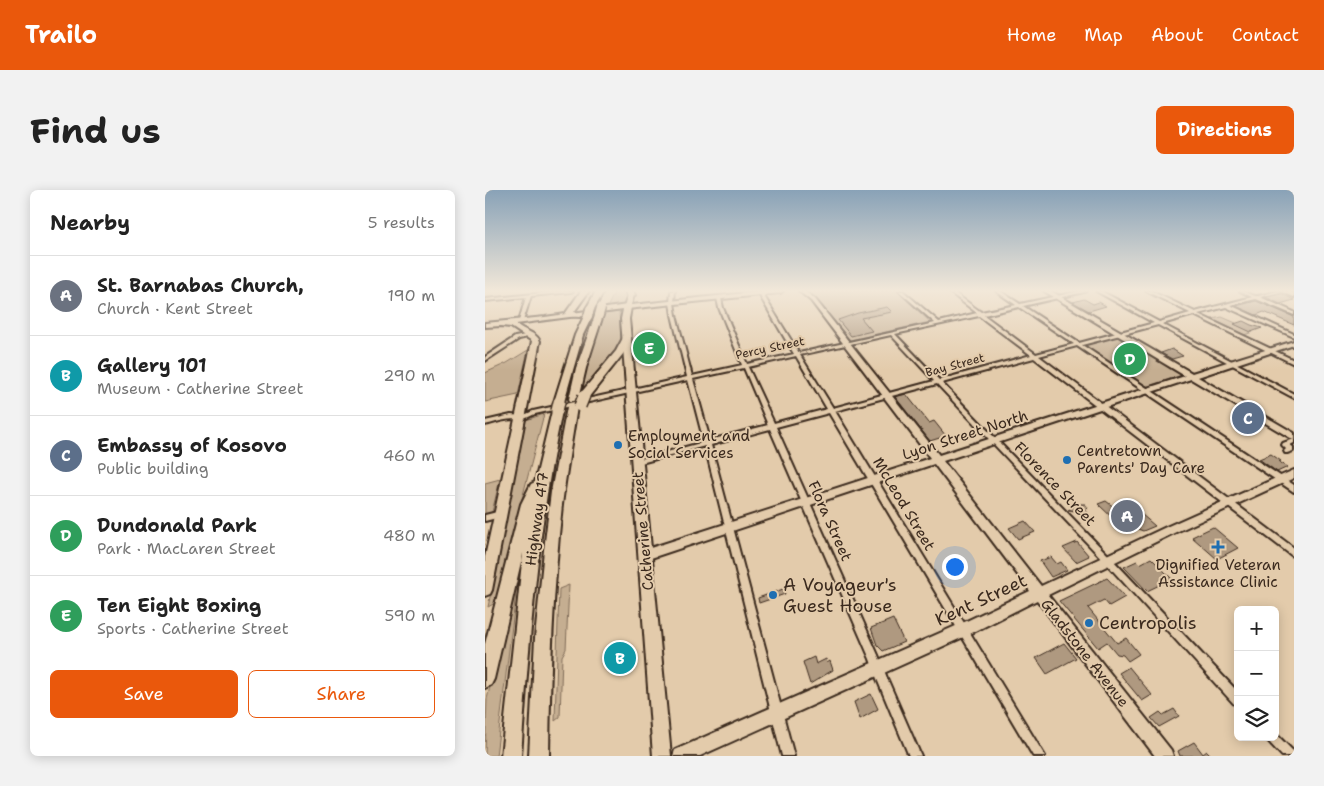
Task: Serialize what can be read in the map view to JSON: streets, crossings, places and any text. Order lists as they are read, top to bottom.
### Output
{
  "streets": {
    "highway": ["Highway 417"],
    "main road": [
      "Lyon Street North",
      "Catherine Street",
      "Kent Street",
      "Gladstone Avenue"
    ],
    "street": [
      "Percy Street",
      "Bay Street",
      "Florence Street",
      "McLeod Street",
      "Flora Street"
    ]
  },
  "crossings": [
    ["Percy Street", "Florence Street"],
    ["Percy Street", "McLeod Street"],
    ["Percy Street", "Flora Street"],
    ["Percy Street", "Catherine Street"],
    ["Percy Street", "Gladstone Avenue"],
    ["Bay Street", "Florence Street"],
    ["Bay Street", "McLeod Street"],
    ["Bay Street", "Flora Street"],
    ["Bay Street", "Catherine Street"],
    ["Bay Street", "Gladstone Avenue"],
    ["Lyon Street North", "Florence Street"],
    ["Lyon Street North", "McLeod Street"],
    ["Lyon Street North", "Flora Street"],
    ["Lyon Street North", "Catherine Street"],
    ["Lyon Street North", "Gladstone Avenue"],
    ["Florence Street", "Kent Street"],
    ["McLeod Street", "Kent Street"],
    ["Flora Street", "Kent Street"],
    ["Kent Street", "Gladstone Avenue"]
  ],
  "places": {
    "other": [
      "Employment and Social Services",
      "Centretown Parents' Day Care",
      "A Voyageur's Guest House",
      "Centropolis"
    ],
    "health": ["Dignified Veteran Assistance Clinic"]
  },
  "page": {
    "header": "Trailo",
    "nav": [
      "Home",
      "Map",
      "About",
      "Contact"
    ],
    "buttons": [
      "Directions",
      ["Save", "Share"]
    ],
    "title": "Find us",
    "heading": ["Nearby", "5 results"],
    "list": [
      {
        "mark": "A",
        "name": "St. Barnabas Church,",
        "note": "Church · Kent Street",
        "value": "190 m"
      },
      {
        "mark": "B",
        "name": "Gallery 101",
        "note": "Museum · Catherine Street",
        "value": "290 m"
      },
      {
        "mark": "C",
        "name": "Embassy of Kosovo",
        "note": "Public building",
        "value": "460 m"
      },
      {
        "mark": "D",
        "name": "Dundonald Park",
        "note": "Park · MacLaren Street",
        "value": "480 m"
      },
      {
        "mark": "E",
        "name": "Ten Eight Boxing",
        "note": "Sports · Catherine Street",
        "value": "590 m"
      }
    ],
    "pins": [
      "E",
      "D",
      "C",
      "A",
      "B"
    ],
    "map_buttons": ["+", "−"]
  }
}
